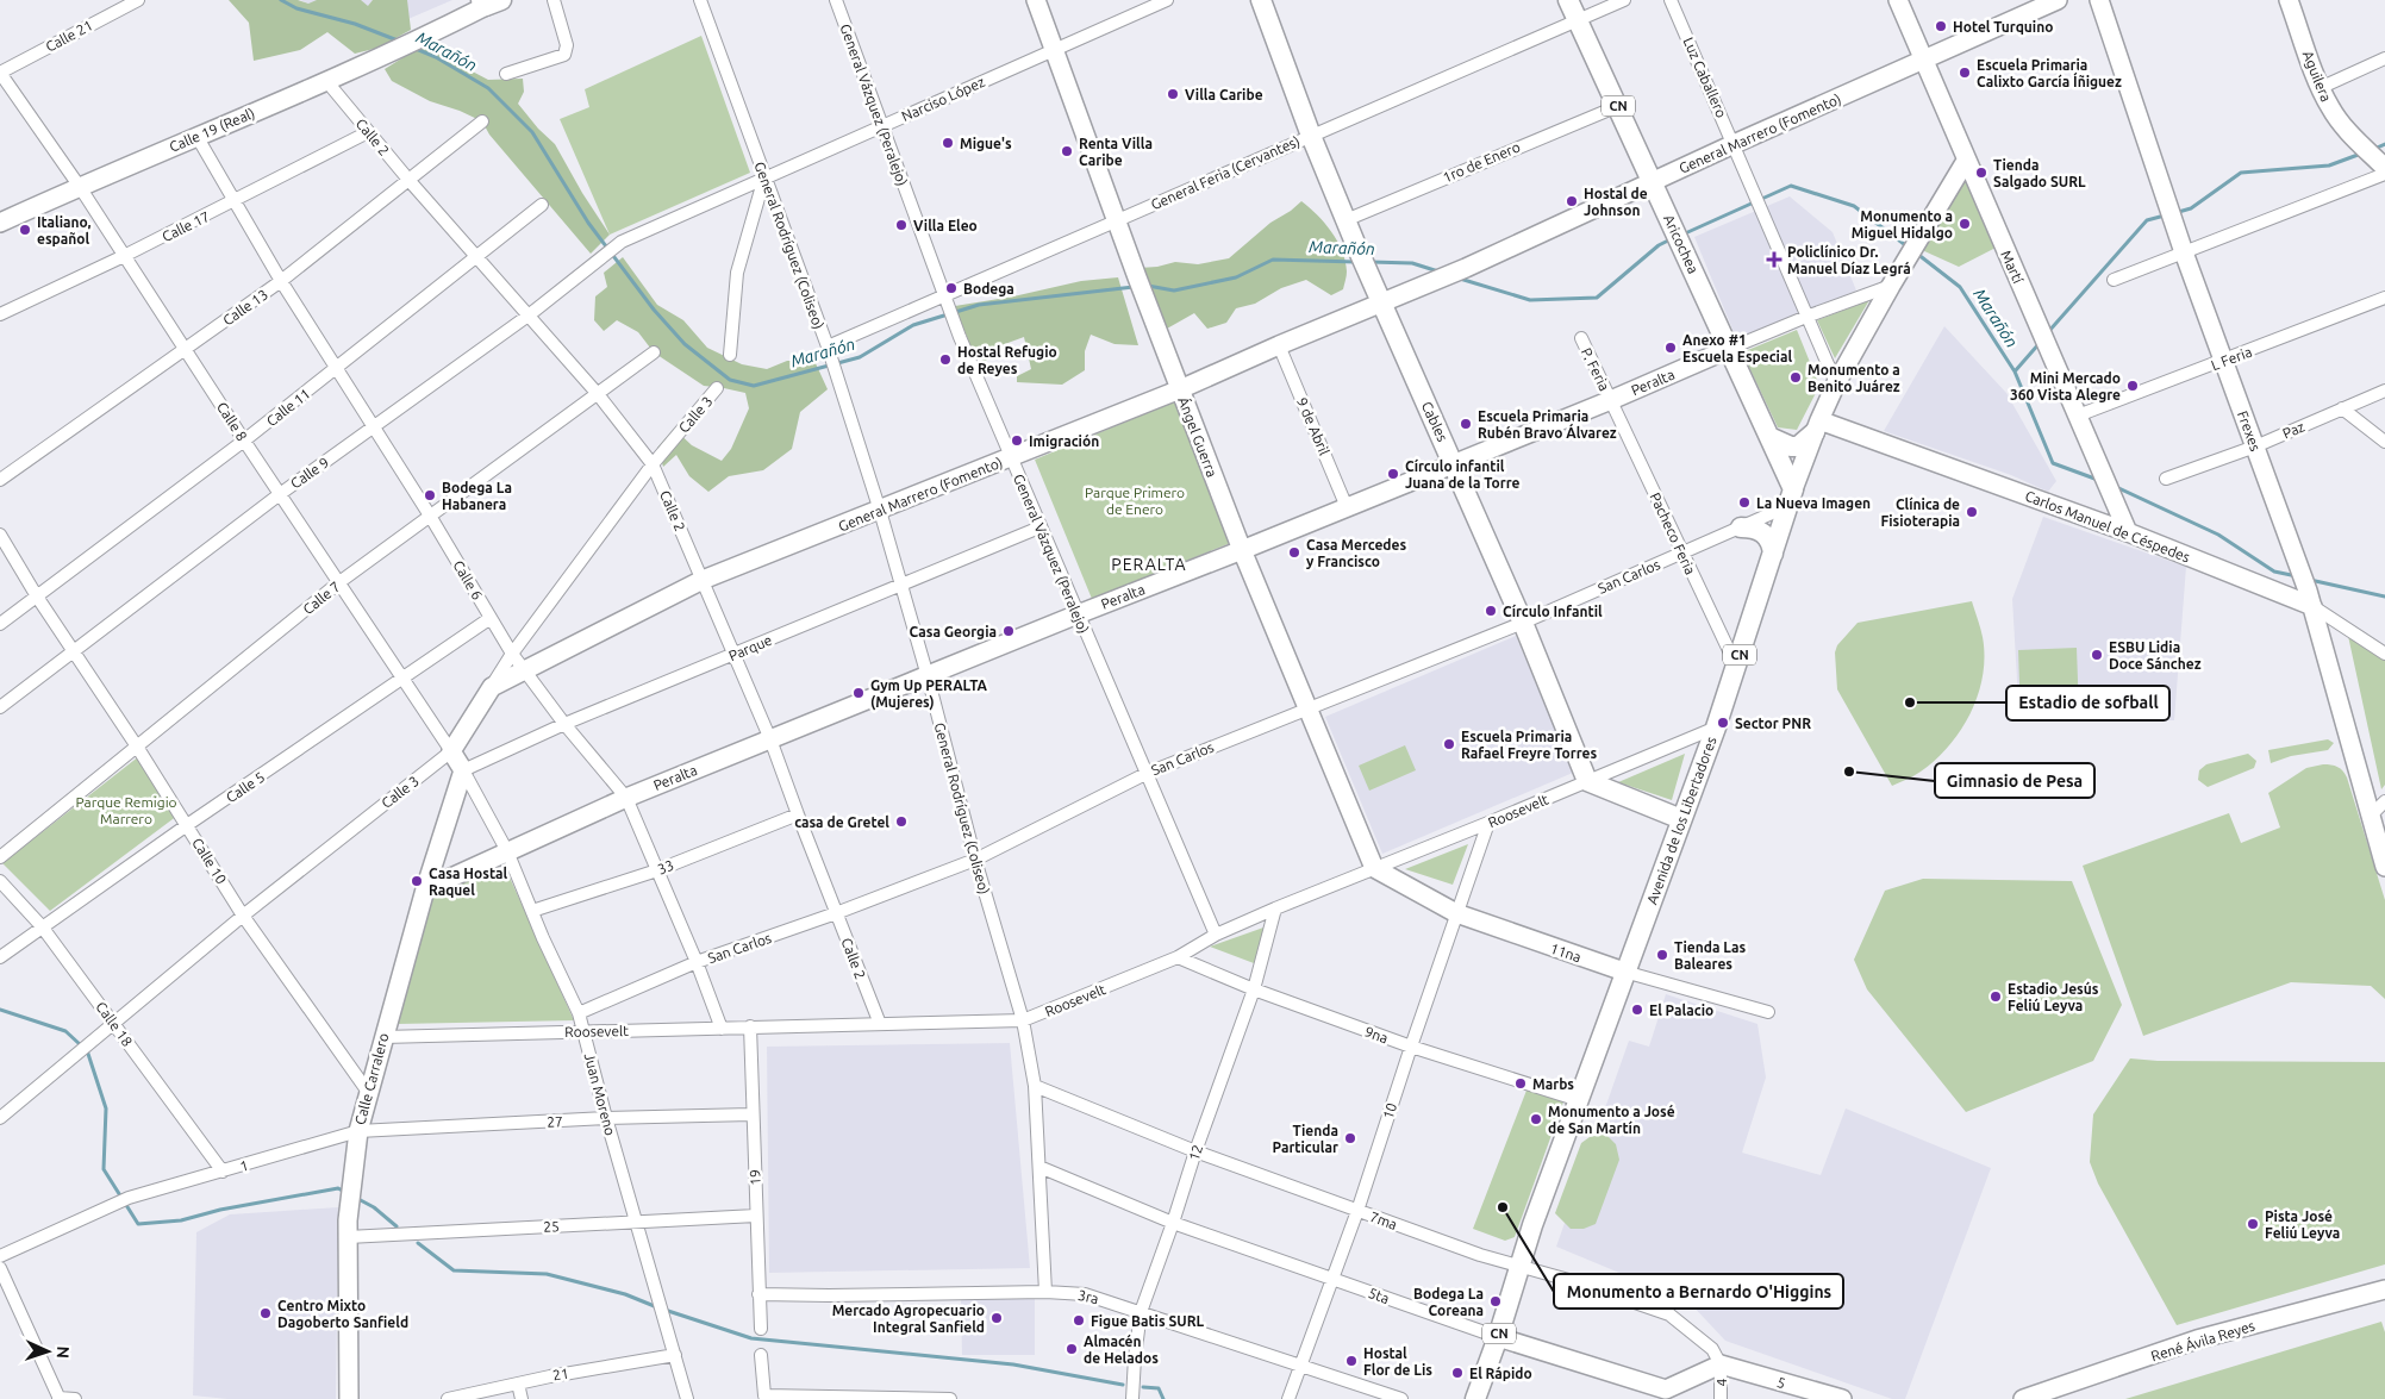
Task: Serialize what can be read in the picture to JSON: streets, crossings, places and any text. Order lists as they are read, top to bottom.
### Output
{
  "streets": {
    "main road": [
      "CN",
      "Aricochea",
      "Cables",
      "Avenida de los Libertadores"
    ],
    "street": [
      "Calle 21",
      "Aguilera",
      "Luz Caballero",
      "Narciso López",
      "General Vázquez (Peralejo)",
      "Calle 19 (Real)",
      "General Marrero (Fomento)",
      "Calle 2",
      "1ro de Enero",
      "General Feria (Cervantes)",
      "Calle 17",
      "General Rodríguez (Coliseo)",
      "Martí",
      "Calle 13",
      "L Feria",
      "P. Feria",
      "Peralta",
      "Calle 11",
      "Calle 3",
      "Calle 8",
      "9 de Abril",
      "Paz",
      "Frexes",
      "Ángel Guerra",
      "Calle 9",
      "Carlos Manuel de Céspedes",
      "Pacheco Feria",
      "San Carlos",
      "Calle 6",
      "Calle 7",
      "Parque",
      "Calle 5",
      "Roosevelt",
      "Calle 10",
      "33",
      "11na",
      "Calle 18",
      "9na",
      "Calle Carralero",
      "Juan Moreno",
      "10",
      "27",
      "12",
      "1",
      "19",
      "7ma",
      "25",
      "5ta",
      "3ra",
      "René Ávila Reyes",
      "21",
      "4",
      "5"
    ]
  },
  "crossings": [
    ["Calle 21", "Calle 8"],
    ["Luz Caballero", "General Marrero (Fomento)"],
    ["Luz Caballero", "Peralta"],
    ["Luz Caballero", "Avenida de los Libertadores"],
    ["Narciso López", "General Vázquez (Peralejo)"],
    ["Narciso López", "General Rodríguez (Coliseo)"],
    ["Narciso López", "Ángel Guerra"],
    ["Narciso López", "Calle 9"],
    ["General Vázquez (Peralejo)", "General Marrero (Fomento)"],
    ["General Vázquez (Peralejo)", "General Feria (Cervantes)"],
    ["General Vázquez (Peralejo)", "Peralta"],
    ["General Vázquez (Peralejo)", "San Carlos"],
    ["General Vázquez (Peralejo)", "Parque"],
    ["General Vázquez (Peralejo)", "Roosevelt"],
    ["Calle 19 (Real)", "Calle 2"],
    ["Calle 19 (Real)", "Calle 8"],
    ["Calle 19 (Real)", "Calle 6"],
    ["General Marrero (Fomento)", "Calle 2"],
    ["General Marrero (Fomento)", "Aricochea"],
    ["General Marrero (Fomento)", "General Rodríguez (Coliseo)"],
    ["General Marrero (Fomento)", "Martí"],
    ["General Marrero (Fomento)", "Calle 3"],
    ["General Marrero (Fomento)", "Cables"],
    ["General Marrero (Fomento)", "9 de Abril"],
    ["General Marrero (Fomento)", "Ángel Guerra"],
    ["General Marrero (Fomento)", "Calle 6"],
    ["Calle 2", "Calle 17"],
    ["Calle 2", "Calle 13"],
    ["Calle 2", "Peralta"],
    ["Calle 2", "Calle 11"],
    ["Calle 2", "Calle 3"],
    ["Calle 2", "Calle 9"],
    ["Calle 2", "San Carlos"],
    ["Calle 2", "Calle 7"],
    ["Calle 2", "Parque"],
    ["Calle 2", "Roosevelt"],
    ["Calle 2", "33"],
    ["1ro de Enero", "Aricochea"],
    ["1ro de Enero", "Cables"],
    ["General Feria (Cervantes)", "Aricochea"],
    ["General Feria (Cervantes)", "General Rodríguez (Coliseo)"],
    ["General Feria (Cervantes)", "Cables"],
    ["General Feria (Cervantes)", "Ángel Guerra"],
    ["Calle 17", "Calle 8"],
    ["Calle 17", "Calle 6"],
    ["Aricochea", "Peralta"],
    ["Aricochea", "San Carlos"],
    ["Aricochea", "Avenida de los Libertadores"],
    ["General Rodríguez (Coliseo)", "Peralta"],
    ["General Rodríguez (Coliseo)", "San Carlos"],
    ["General Rodríguez (Coliseo)", "Parque"],
    ["General Rodríguez (Coliseo)", "Roosevelt"],
    ["General Rodríguez (Coliseo)", "7ma"],
    ["General Rodríguez (Coliseo)", "5ta"],
    ["General Rodríguez (Coliseo)", "3ra"],
    ["Martí", "L Feria"],
    ["Martí", "Carlos Manuel de Céspedes"],
    ["Martí", "Avenida de los Libertadores"],
    ["Calle 13", "Calle 8"],
    ["Calle 13", "Calle 6"],
    ["L Feria", "Frexes"],
    ["P. Feria", "Peralta"],
    ["P. Feria", "Pacheco Feria"],
    ["Peralta", "Cables"],
    ["Peralta", "9 de Abril"],
    ["Peralta", "Ángel Guerra"],
    ["Peralta", "Pacheco Feria"],
    ["Peralta", "Calle 6"],
    ["Peralta", "Avenida de los Libertadores"],
    ["Peralta", "Calle Carralero"],
    ["Peralta", "Juan Moreno"],
    ["Calle 11", "Calle 8"],
    ["Calle 11", "Calle 6"],
    ["Calle 11", "Calle 10"],
    ["Calle 3", "Calle 8"],
    ["Calle 3", "Calle 6"],
    ["Calle 3", "Calle 10"],
    ["Calle 3", "Calle 18"],
    ["Calle 8", "Calle 9"],
    ["Calle 8", "Calle 7"],
    ["Calle 8", "Parque"],
    ["Calle 8", "Calle 5"],
    ["Calle 8", "Calle Carralero"],
    ["Calle 8", "Juan Moreno"],
    ["Cables", "San Carlos"],
    ["Cables", "Roosevelt"],
    ["Paz", "Frexes"],
    ["Frexes", "Carlos Manuel de Céspedes"],
    ["Ángel Guerra", "San Carlos"],
    ["Ángel Guerra", "Roosevelt"],
    ["Ángel Guerra", "11na"],
    ["Calle 9", "Calle 6"],
    ["Calle 9", "Calle 10"],
    ["Carlos Manuel de Céspedes", "Avenida de los Libertadores"],
    ["Pacheco Feria", "San Carlos"],
    ["Pacheco Feria", "Avenida de los Libertadores"],
    ["San Carlos", "Calle 6"],
    ["San Carlos", "Avenida de los Libertadores"],
    ["San Carlos", "Juan Moreno"],
    ["Calle 6", "Calle 7"],
    ["Calle 6", "Parque"],
    ["Calle 6", "Calle 5"],
    ["Calle 6", "Roosevelt"],
    ["Calle 6", "33"],
    ["Calle 7", "Calle 10"],
    ["Parque", "Calle Carralero"],
    ["Parque", "Juan Moreno"],
    ["Calle 5", "Calle 10"],
    ["Calle 5", "Calle 18"],
    ["Roosevelt", "Avenida de los Libertadores"],
    ["Roosevelt", "11na"],
    ["Roosevelt", "9na"],
    ["Roosevelt", "Calle Carralero"],
    ["Roosevelt", "Juan Moreno"],
    ["Roosevelt", "10"],
    ["Roosevelt", "12"],
    ["Roosevelt", "19"],
    ["Avenida de los Libertadores", "11na"],
    ["Avenida de los Libertadores", "9na"],
    ["Avenida de los Libertadores", "7ma"],
    ["Avenida de los Libertadores", "5ta"],
    ["Calle 10", "Calle Carralero"],
    ["33", "Juan Moreno"],
    ["11na", "10"],
    ["Calle 18", "1"],
    ["9na", "10"],
    ["9na", "12"],
    ["Calle Carralero", "Juan Moreno"],
    ["Calle Carralero", "27"],
    ["Calle Carralero", "1"],
    ["Calle Carralero", "25"],
    ["Juan Moreno", "27"],
    ["Juan Moreno", "25"],
    ["Juan Moreno", "21"],
    ["10", "7ma"],
    ["10", "5ta"],
    ["10", "3ra"],
    ["27", "1"],
    ["27", "19"],
    ["12", "7ma"],
    ["12", "5ta"],
    ["12", "3ra"],
    ["19", "25"],
    ["19", "3ra"],
    ["7ma", "5ta"],
    ["7ma", "4"],
    ["7ma", "5"],
    ["5ta", "4"],
    ["5ta", "5"],
    ["4", "5"]
  ],
  "districts": ["PERALTA"],
  "water": ["Marañón"],
  "parks": ["Parque Primero de Enero", "Parque Remigio Marrero"],
  "places": {
    "other": [
      "Hotel Turquino",
      "Escuela Primaria Calixto García Íñiguez",
      "Villa Caribe",
      "Migue's",
      "Renta Villa Caribe",
      "Tienda Salgado SURL",
      "Hostal de Johnson",
      "Monumento a Miguel Hidalgo",
      "Villa Eleo",
      "Italiano, español",
      "Bodega",
      "Anexo #1 Escuela Especial",
      "Hostal Refugio de Reyes",
      "Monumento a Benito Juárez",
      "Mini Mercado 360 Vista Alegre",
      "Escuela Primaria Rubén Bravo Álvarez",
      "Imigración",
      "Círculo infantil Juana de la Torre",
      "Bodega La Habanera",
      "La Nueva Imagen",
      "Clínica de Fisioterapia",
      "Casa Mercedes y Francisco",
      "Círculo Infantil",
      "Casa Georgia",
      "ESBU Lidia Doce Sánchez",
      "Gym Up PERALTA (Mujeres)",
      "Estadio de sofball",
      "Sector PNR",
      "Escuela Primaria Rafael Freyre Torres",
      "Gimnasio de Pesa",
      "casa de Gretel",
      "Casa Hostal Raquel",
      "Tienda Las Baleares",
      "Estadio Jesús Feliú Leyva",
      "El Palacio",
      "Marbs",
      "Monumento a José de San Martín",
      "Tienda Particular",
      "Monumento a Bernardo O'Higgins",
      "Pista José Feliú Leyva",
      "Bodega La Coreana",
      "Centro Mixto Dagoberto Sanfield",
      "Mercado Agropecuario Integral Sanfield",
      "Figue Batis SURL",
      "Almacén de Helados",
      "Hostal Flor de Lis",
      "El Rápido"
    ],
    "health": ["Policlínico Dr. Manuel Díaz Legrá"]
  },
  "north": "right"
}
